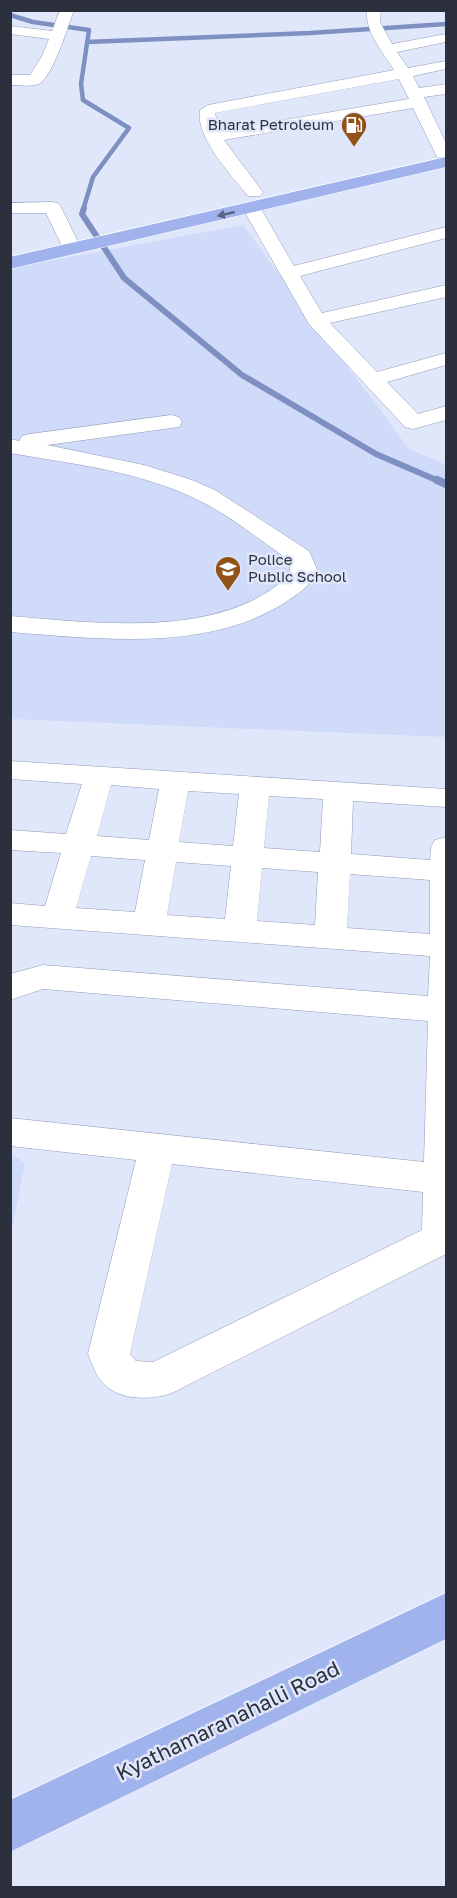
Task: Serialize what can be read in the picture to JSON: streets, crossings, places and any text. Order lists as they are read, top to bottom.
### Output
{
  "streets": {
    "main road": ["Kyathamaranahalli Road"]
  },
  "places": {
    "fuel station": ["Bharat Petroleum"],
    "school or university": ["Police Public School"]
  }
}
